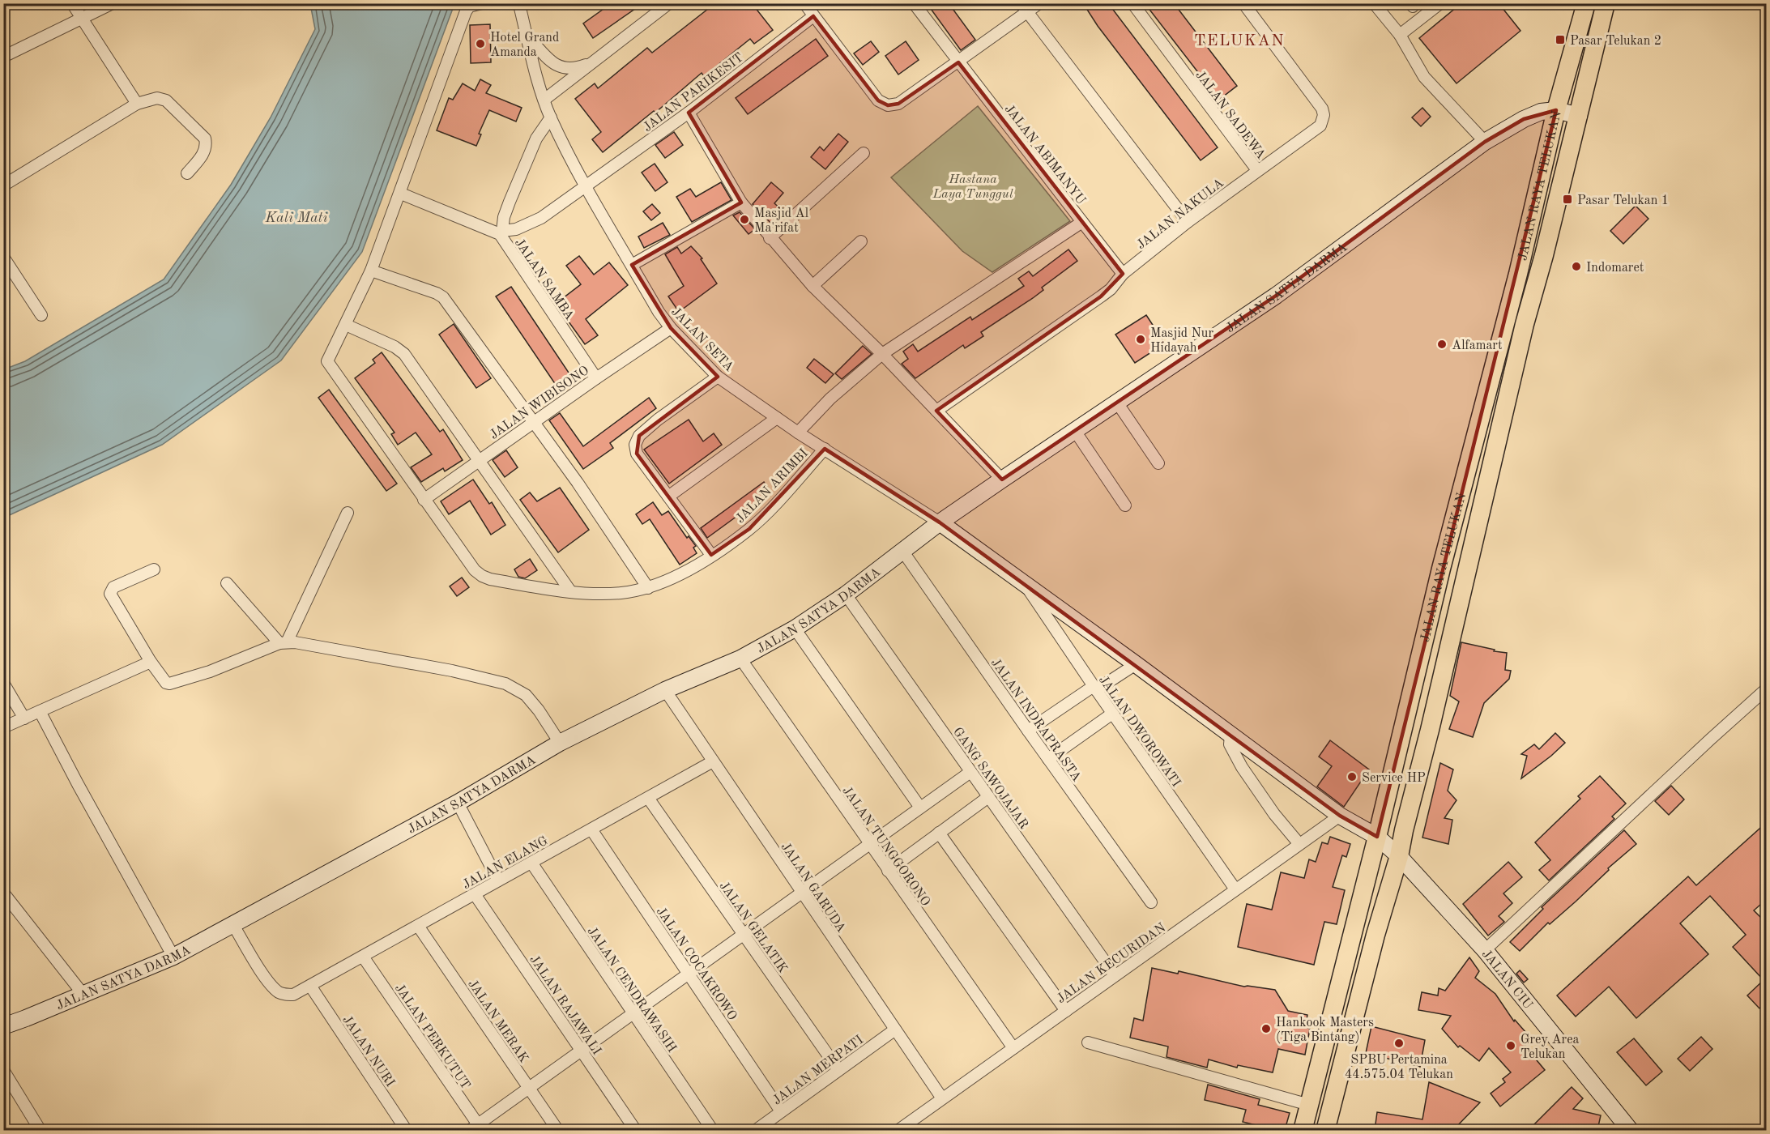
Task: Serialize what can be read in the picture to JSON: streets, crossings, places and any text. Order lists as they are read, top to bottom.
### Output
{
  "streets": {
    "main road": ["JALAN RAYA TELUKAN", "JALAN SATYA DARMA", "JALAN CIU"],
    "street": [
      "JALAN PARIKESIT",
      "JALAN SADEWA",
      "JALAN ABIMANYU",
      "JALAN NAKULA",
      "JALAN SAMBA",
      "JALAN SETA",
      "JALAN WIBISONO",
      "JALAN ARIMBI",
      "JALAN INDRAPRASTA",
      "JALAN DWOROWATI",
      "GANG SAWOJAJAR",
      "JALAN TUNGGORONO",
      "JALAN ELANG",
      "JALAN GARUDA",
      "JALAN GELATIK",
      "JALAN KECURIDAN",
      "JALAN COCAKROWO",
      "JALAN CENDRAWASIH",
      "JALAN RAJAWALI",
      "JALAN MERAK",
      "JALAN PERKUTUT",
      "JALAN NURI",
      "JALAN MERPATI"
    ]
  },
  "crossings": [
    ["JALAN PARIKESIT", "JALAN SAMBA"],
    ["JALAN PARIKESIT", "JALAN SETA"],
    ["JALAN SADEWA", "JALAN NAKULA"],
    ["JALAN ABIMANYU", "JALAN SETA"],
    ["JALAN RAYA TELUKAN", "JALAN SATYA DARMA"],
    ["JALAN RAYA TELUKAN", "JALAN CIU"],
    ["JALAN SAMBA", "JALAN WIBISONO"],
    ["JALAN SATYA DARMA", "JALAN SETA"],
    ["JALAN SATYA DARMA", "JALAN INDRAPRASTA"],
    ["JALAN SATYA DARMA", "GANG SAWOJAJAR"],
    ["JALAN SATYA DARMA", "JALAN TUNGGORONO"],
    ["JALAN SATYA DARMA", "JALAN ELANG"],
    ["JALAN SATYA DARMA", "JALAN GARUDA"],
    ["JALAN SATYA DARMA", "JALAN CIU"],
    ["JALAN SETA", "JALAN WIBISONO"],
    ["JALAN SETA", "JALAN ARIMBI"],
    ["JALAN SETA", "JALAN CIU"],
    ["JALAN WIBISONO", "JALAN ARIMBI"],
    ["JALAN DWOROWATI", "JALAN KECURIDAN"],
    ["JALAN DWOROWATI", "JALAN CIU"],
    ["GANG SAWOJAJAR", "JALAN KECURIDAN"],
    ["JALAN TUNGGORONO", "JALAN KECURIDAN"],
    ["JALAN ELANG", "JALAN GARUDA"],
    ["JALAN ELANG", "JALAN GELATIK"],
    ["JALAN ELANG", "JALAN COCAKROWO"],
    ["JALAN ELANG", "JALAN CENDRAWASIH"],
    ["JALAN ELANG", "JALAN RAJAWALI"],
    ["JALAN ELANG", "JALAN MERAK"],
    ["JALAN ELANG", "JALAN PERKUTUT"],
    ["JALAN ELANG", "JALAN NURI"],
    ["JALAN GARUDA", "JALAN KECURIDAN"],
    ["JALAN GARUDA", "JALAN MERPATI"],
    ["JALAN GELATIK", "JALAN MERPATI"],
    ["JALAN KECURIDAN", "JALAN CIU"],
    ["JALAN COCAKROWO", "JALAN MERPATI"]
  ],
  "districts": ["TELUKAN"],
  "water": ["Kali Mati"],
  "parks": ["Hastana Laya Tunggul"],
  "places": {
    "transit": ["Pasar Telukan 2", "Pasar Telukan 1"],
    "other": [
      "Hotel Grand Amanda",
      "Masjid Al Ma'rifat",
      "Indomaret",
      "Masjid Nur Hidayah",
      "Alfamart",
      "Service HP",
      "Hankook Masters (Tiga Bintang)",
      "SPBU Pertamina 44.575.04 Telukan",
      "Grey Area Telukan"
    ]
  }
}
